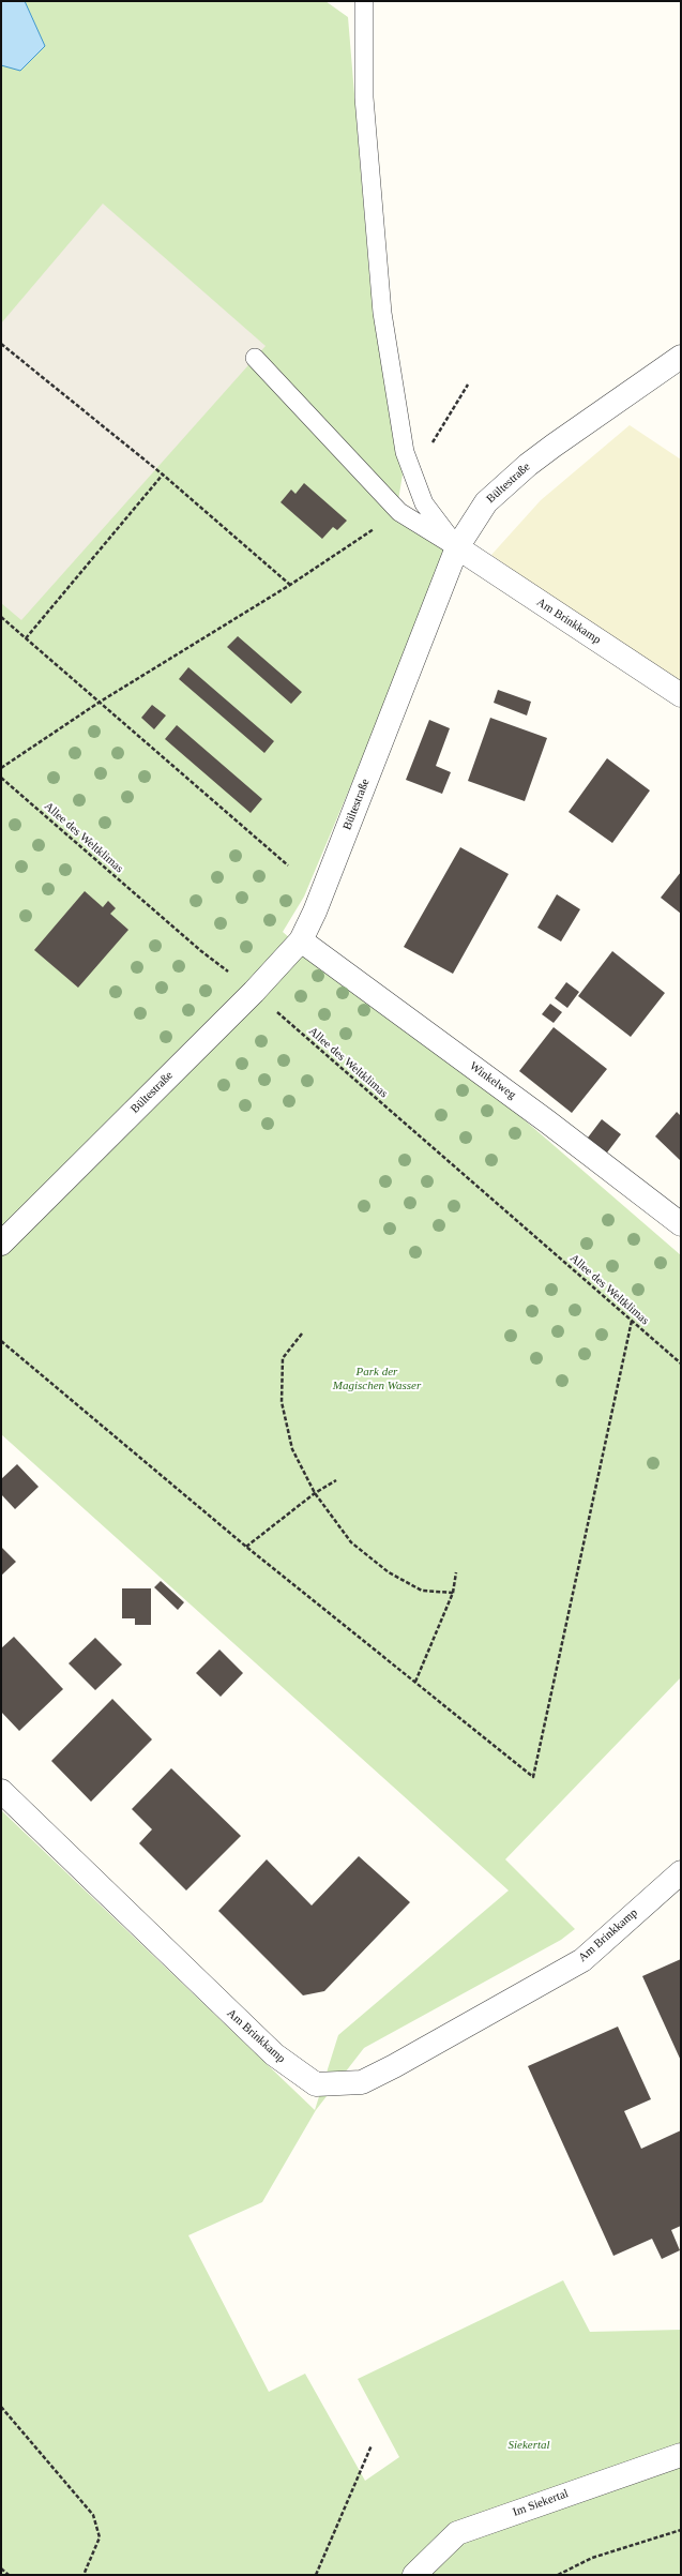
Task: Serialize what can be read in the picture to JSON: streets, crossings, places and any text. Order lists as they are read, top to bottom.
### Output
{
  "streets": {
    "street": [
      "Bültestraße",
      "Am Brinkkamp",
      "Winkelweg",
      "Im Siekertal"
    ],
    "path": ["Allee des Weltklimas"]
  },
  "crossings": [
    ["Bültestraße", "Am Brinkkamp"],
    ["Bültestraße", "Allee des Weltklimas"],
    ["Bültestraße", "Winkelweg"]
  ],
  "parks": ["Park der Magischen Wasser", "Siekertal"]
}
